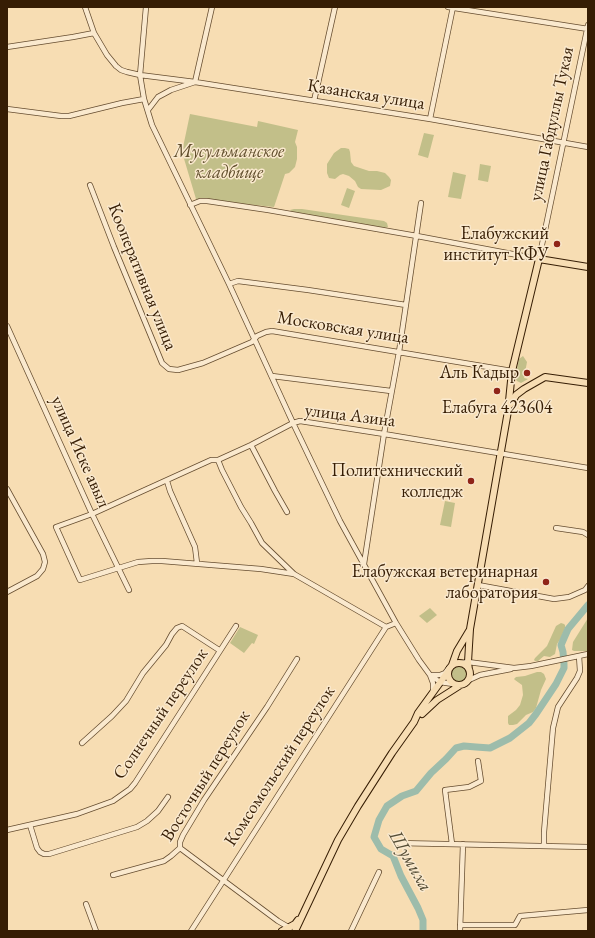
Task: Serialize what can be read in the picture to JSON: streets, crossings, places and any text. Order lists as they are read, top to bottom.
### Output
{
  "streets": {
    "main road": ["улица Габдуллы Тукая"],
    "street": [
      "Казанская улица",
      "Кооперативная улица",
      "Московская улица",
      "улица Азина",
      "улица Иске авыл",
      "Солнечный переулок",
      "Комсомольский переулок",
      "Восточный переулок"
    ]
  },
  "crossings": [
    ["Казанская улица", "улица Габдуллы Тукая"],
    ["улица Габдуллы Тукая", "Московская улица"],
    ["улица Габдуллы Тукая", "улица Азина"],
    ["Кооперативная улица", "Московская улица"],
    ["улица Азина", "улица Иске авыл"]
  ],
  "water": ["Шумиха"],
  "parks": ["Мусульманское кладбище"],
  "places": [
    "Елабужский институт КФУ",
    "Аль Кадыр",
    "Елабуга 423604",
    "Политехнический колледж",
    "Елабужская ветеринарная лаборатория"
  ]
}
